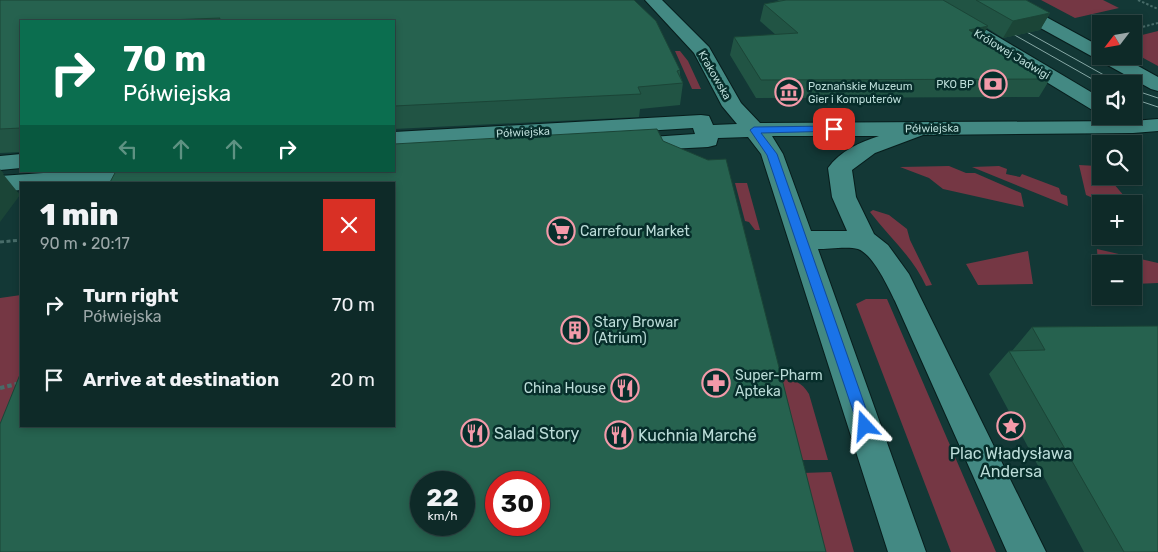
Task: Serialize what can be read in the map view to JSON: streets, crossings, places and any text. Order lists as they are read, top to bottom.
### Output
{
  "streets": {
    "street": ["Królowej Jadwigi", "Krakowska", "Półwiejska"]
  },
  "crossings": [
    ["Krakowska", "Półwiejska"]
  ],
  "places": {
    "bank": ["PKO BP"],
    "museum": ["Poznańskie Muzeum Gier i Komputerów"],
    "supermarket": ["Carrefour Market"],
    "building": ["Stary Browar (Atrium)"],
    "pharmacy": ["Super-Pharm Apteka"],
    "restaurant": ["China House", "Salad Story", "Kuchnia Marché"],
    "place": ["Plac Władysława Andersa"]
  },
  "north": "bottom left",
  "page": {
    "map_buttons": ["+", "−"],
    "turn": ["70 m", "Półwiejska"],
    "heading": ["1 min", "90 m · 20:17"],
    "list": [
      {
        "name": "Turn right",
        "note": "Półwiejska",
        "value": "70 m"
      },
      {
        "name": "Arrive at destination",
        "value": "20 m"
      }
    ],
    "speed": "22 km/h",
    "limit": "30"
  }
}
